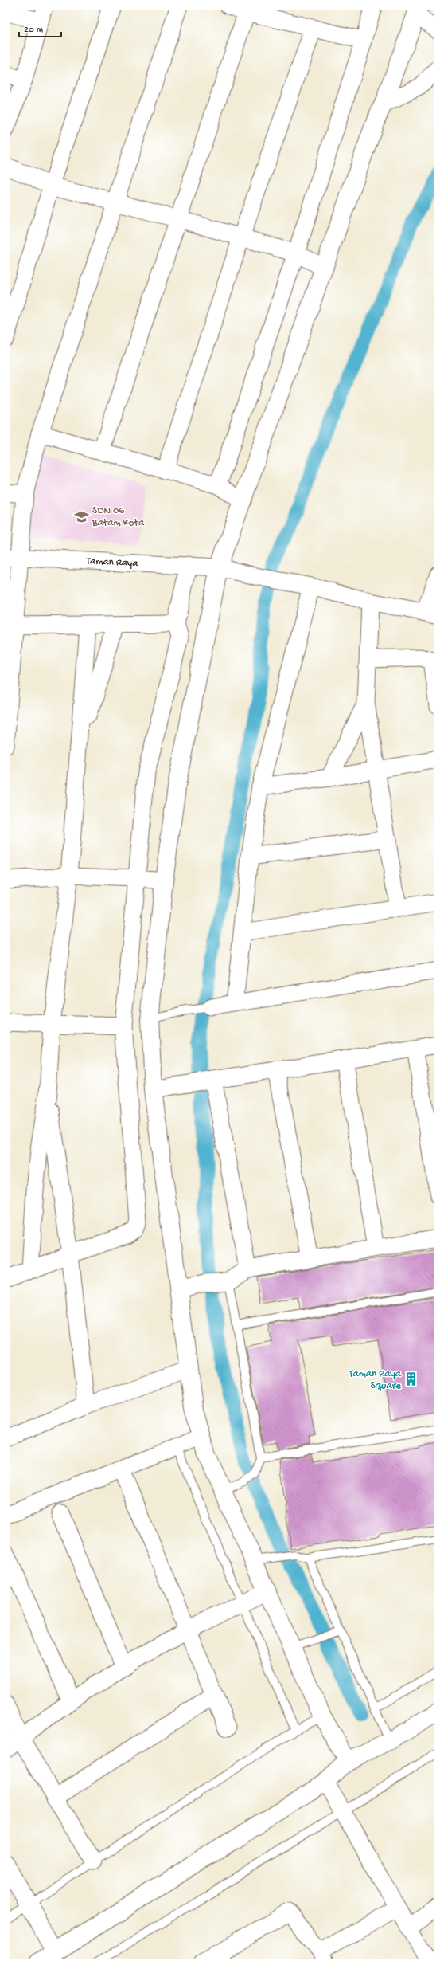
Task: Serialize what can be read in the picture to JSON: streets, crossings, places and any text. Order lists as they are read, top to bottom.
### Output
{
  "streets": {
    "street": ["Taman Raya"]
  },
  "places": {
    "school or university": ["SDN 06 Batam Kota"],
    "building": ["Taman Raya Square"]
  },
  "scale_bar": "20 m"
}
